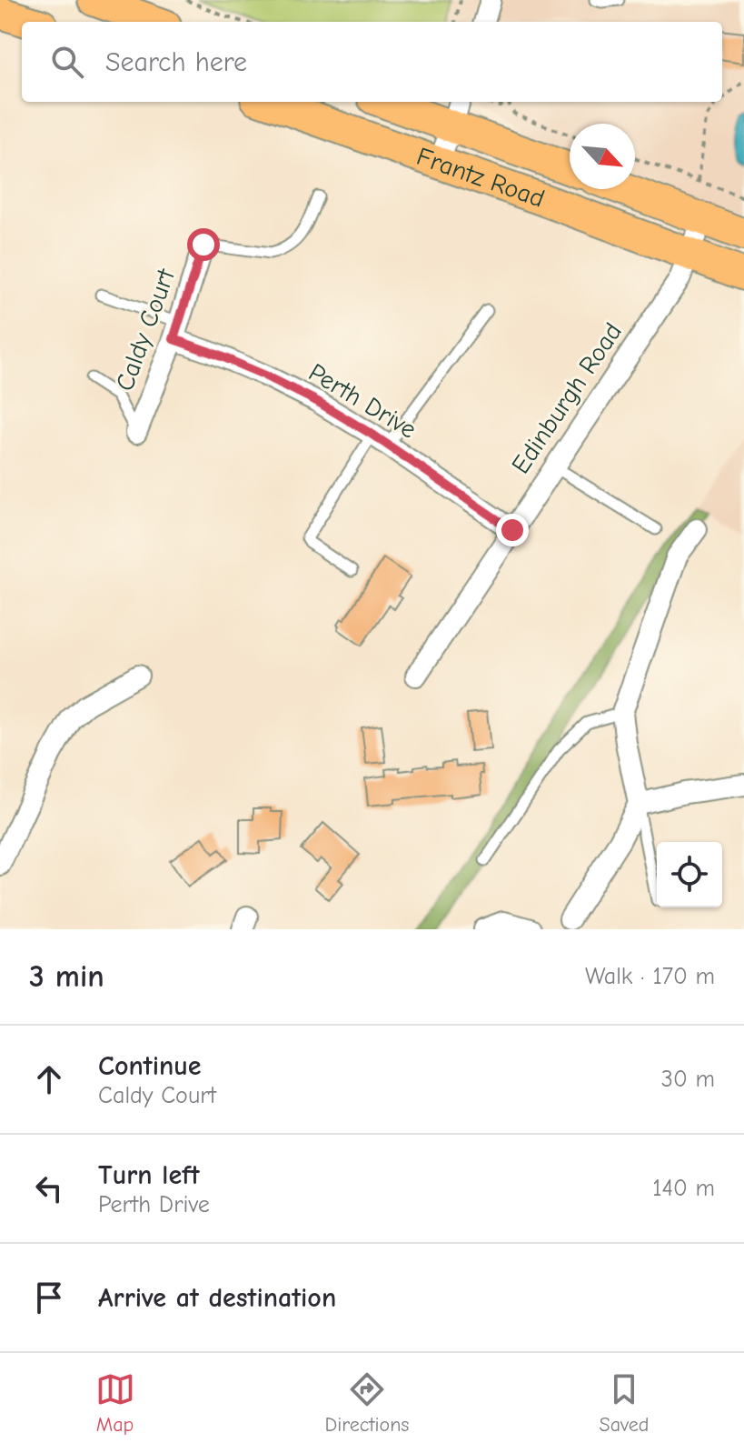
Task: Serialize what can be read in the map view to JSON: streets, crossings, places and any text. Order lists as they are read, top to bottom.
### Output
{
  "streets": {
    "main road": ["Frantz Road"],
    "street": ["Caldy Court", "Edinburgh Road", "Perth Drive"]
  },
  "crossings": [
    ["Frantz Road", "Edinburgh Road"],
    ["Caldy Court", "Perth Drive"],
    ["Edinburgh Road", "Perth Drive"]
  ],
  "north": "bottom right",
  "page": {
    "search": "Search here",
    "heading": ["3 min", "Walk · 170 m"],
    "list": [
      ["Continue", "Caldy Court", "30 m"],
      ["Turn left", "Perth Drive", "140 m"],
      "Arrive at destination"
    ],
    "nav": ["Map", "Directions", "Saved"]
  }
}
